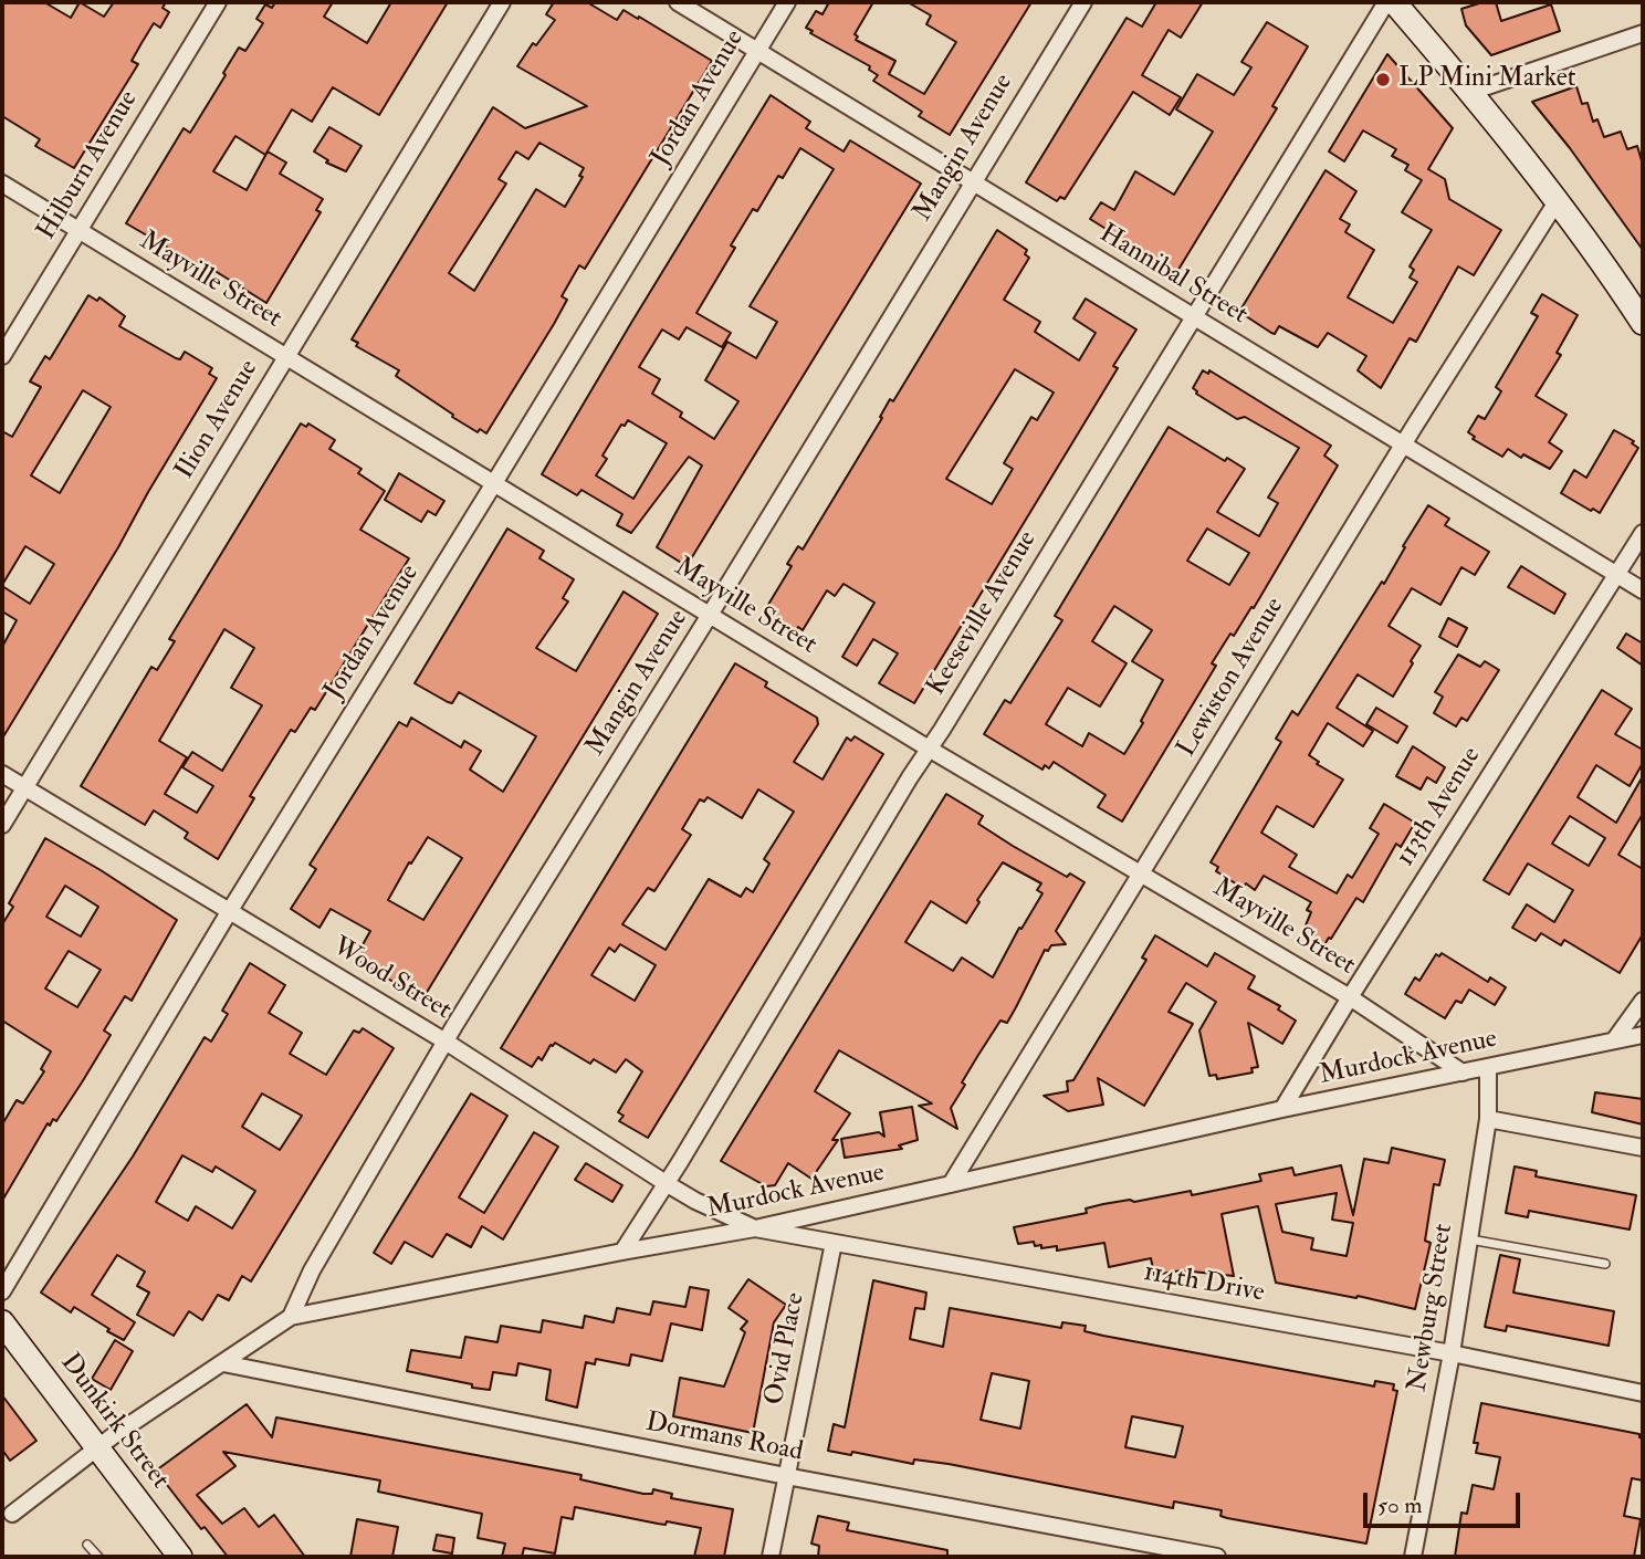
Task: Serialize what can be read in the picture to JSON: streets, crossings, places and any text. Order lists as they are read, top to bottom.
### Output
{
  "streets": {
    "main road": ["Dunkirk Street"],
    "street": [
      "Jordan Avenue",
      "Mangin Avenue",
      "Hilburn Avenue",
      "Hannibal Street",
      "Mayville Street",
      "Ilion Avenue",
      "Keeseville Avenue",
      "Lewiston Avenue",
      "113th Avenue",
      "Wood Street",
      "Murdock Avenue",
      "114th Drive",
      "Newburg Street",
      "Ovid Place",
      "Dormans Road"
    ]
  },
  "crossings": [
    ["Jordan Avenue", "Hannibal Street"],
    ["Jordan Avenue", "Mayville Street"],
    ["Jordan Avenue", "Wood Street"],
    ["Mangin Avenue", "Hannibal Street"],
    ["Mangin Avenue", "Mayville Street"],
    ["Mangin Avenue", "Wood Street"],
    ["Mangin Avenue", "Murdock Avenue"],
    ["Hilburn Avenue", "Mayville Street"],
    ["Hannibal Street", "Keeseville Avenue"],
    ["Hannibal Street", "Lewiston Avenue"],
    ["Hannibal Street", "113th Avenue"],
    ["Mayville Street", "Ilion Avenue"],
    ["Mayville Street", "Keeseville Avenue"],
    ["Mayville Street", "Lewiston Avenue"],
    ["Mayville Street", "113th Avenue"],
    ["Mayville Street", "Murdock Avenue"],
    ["Ilion Avenue", "Wood Street"],
    ["Keeseville Avenue", "Wood Street"],
    ["Keeseville Avenue", "Murdock Avenue"],
    ["Lewiston Avenue", "Murdock Avenue"],
    ["113th Avenue", "Murdock Avenue"],
    ["Wood Street", "Murdock Avenue"],
    ["Wood Street", "114th Drive"],
    ["Murdock Avenue", "114th Drive"],
    ["Murdock Avenue", "Newburg Street"],
    ["Murdock Avenue", "Dunkirk Street"],
    ["Murdock Avenue", "Dormans Road"],
    ["114th Drive", "Newburg Street"],
    ["114th Drive", "Ovid Place"],
    ["Ovid Place", "Dormans Road"]
  ],
  "places": ["LP Mini Market"],
  "scale_bar": "50 m"
}
